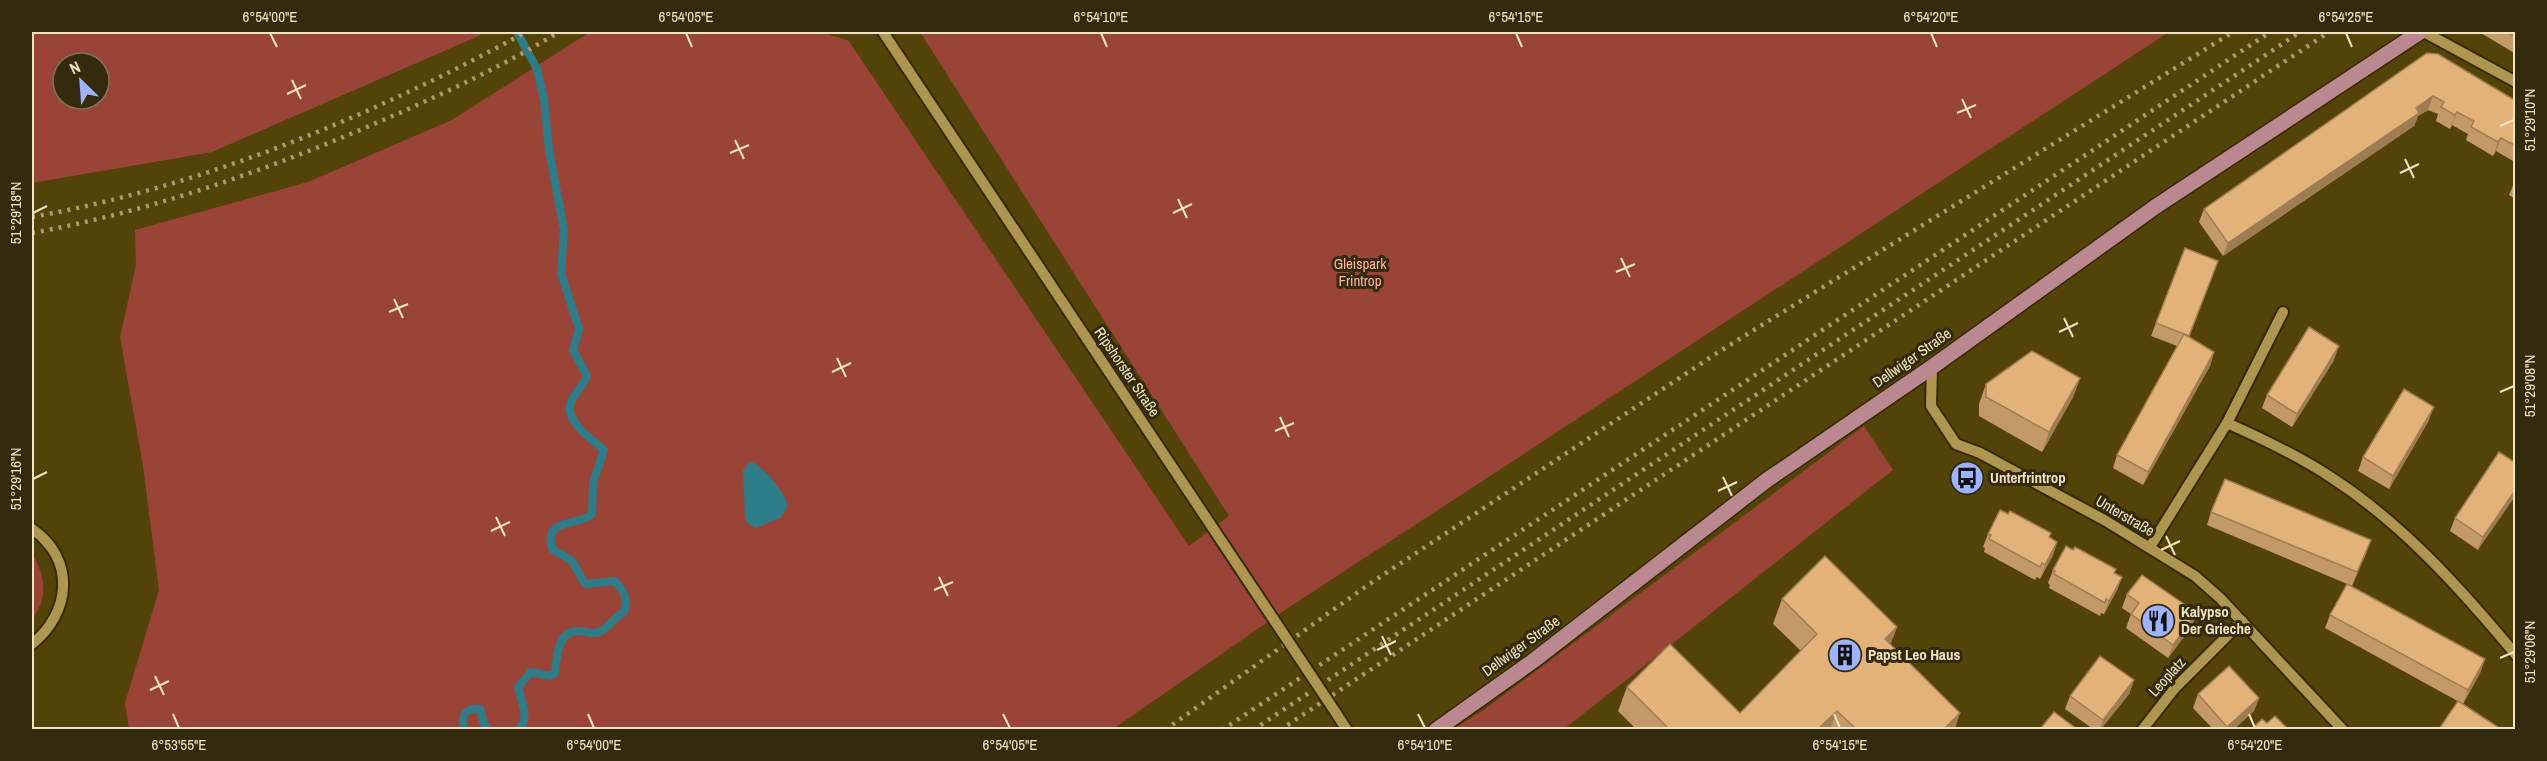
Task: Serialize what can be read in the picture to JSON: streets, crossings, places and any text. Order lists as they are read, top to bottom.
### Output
{
  "streets": {
    "main road": ["Dellwiger Straße"],
    "street": ["Ripshorster Straße", "Unterstraße", "Leoplatz"]
  },
  "crossings": [
    ["Dellwiger Straße", "Unterstraße"],
    ["Unterstraße", "Leoplatz"]
  ],
  "parks": ["Gleispark Frintrop"],
  "places": {
    "bus stop": ["Unterfrintrop"],
    "restaurant": ["Kalypso Der Grieche"],
    "building": ["Papst Leo Haus"]
  },
  "north": "top left",
  "coordinates": [
    "6°54'00\"E",
    "6°54'05\"E",
    "6°54'10\"E",
    "6°54'15\"E",
    "6°54'20\"E",
    "6°54'25\"E",
    "51°29'10\"N",
    "51°29'18\"N",
    "51°29'08\"N",
    "51°29'16\"N",
    "51°29'06\"N",
    "6°53'55\"E"
  ]
}
